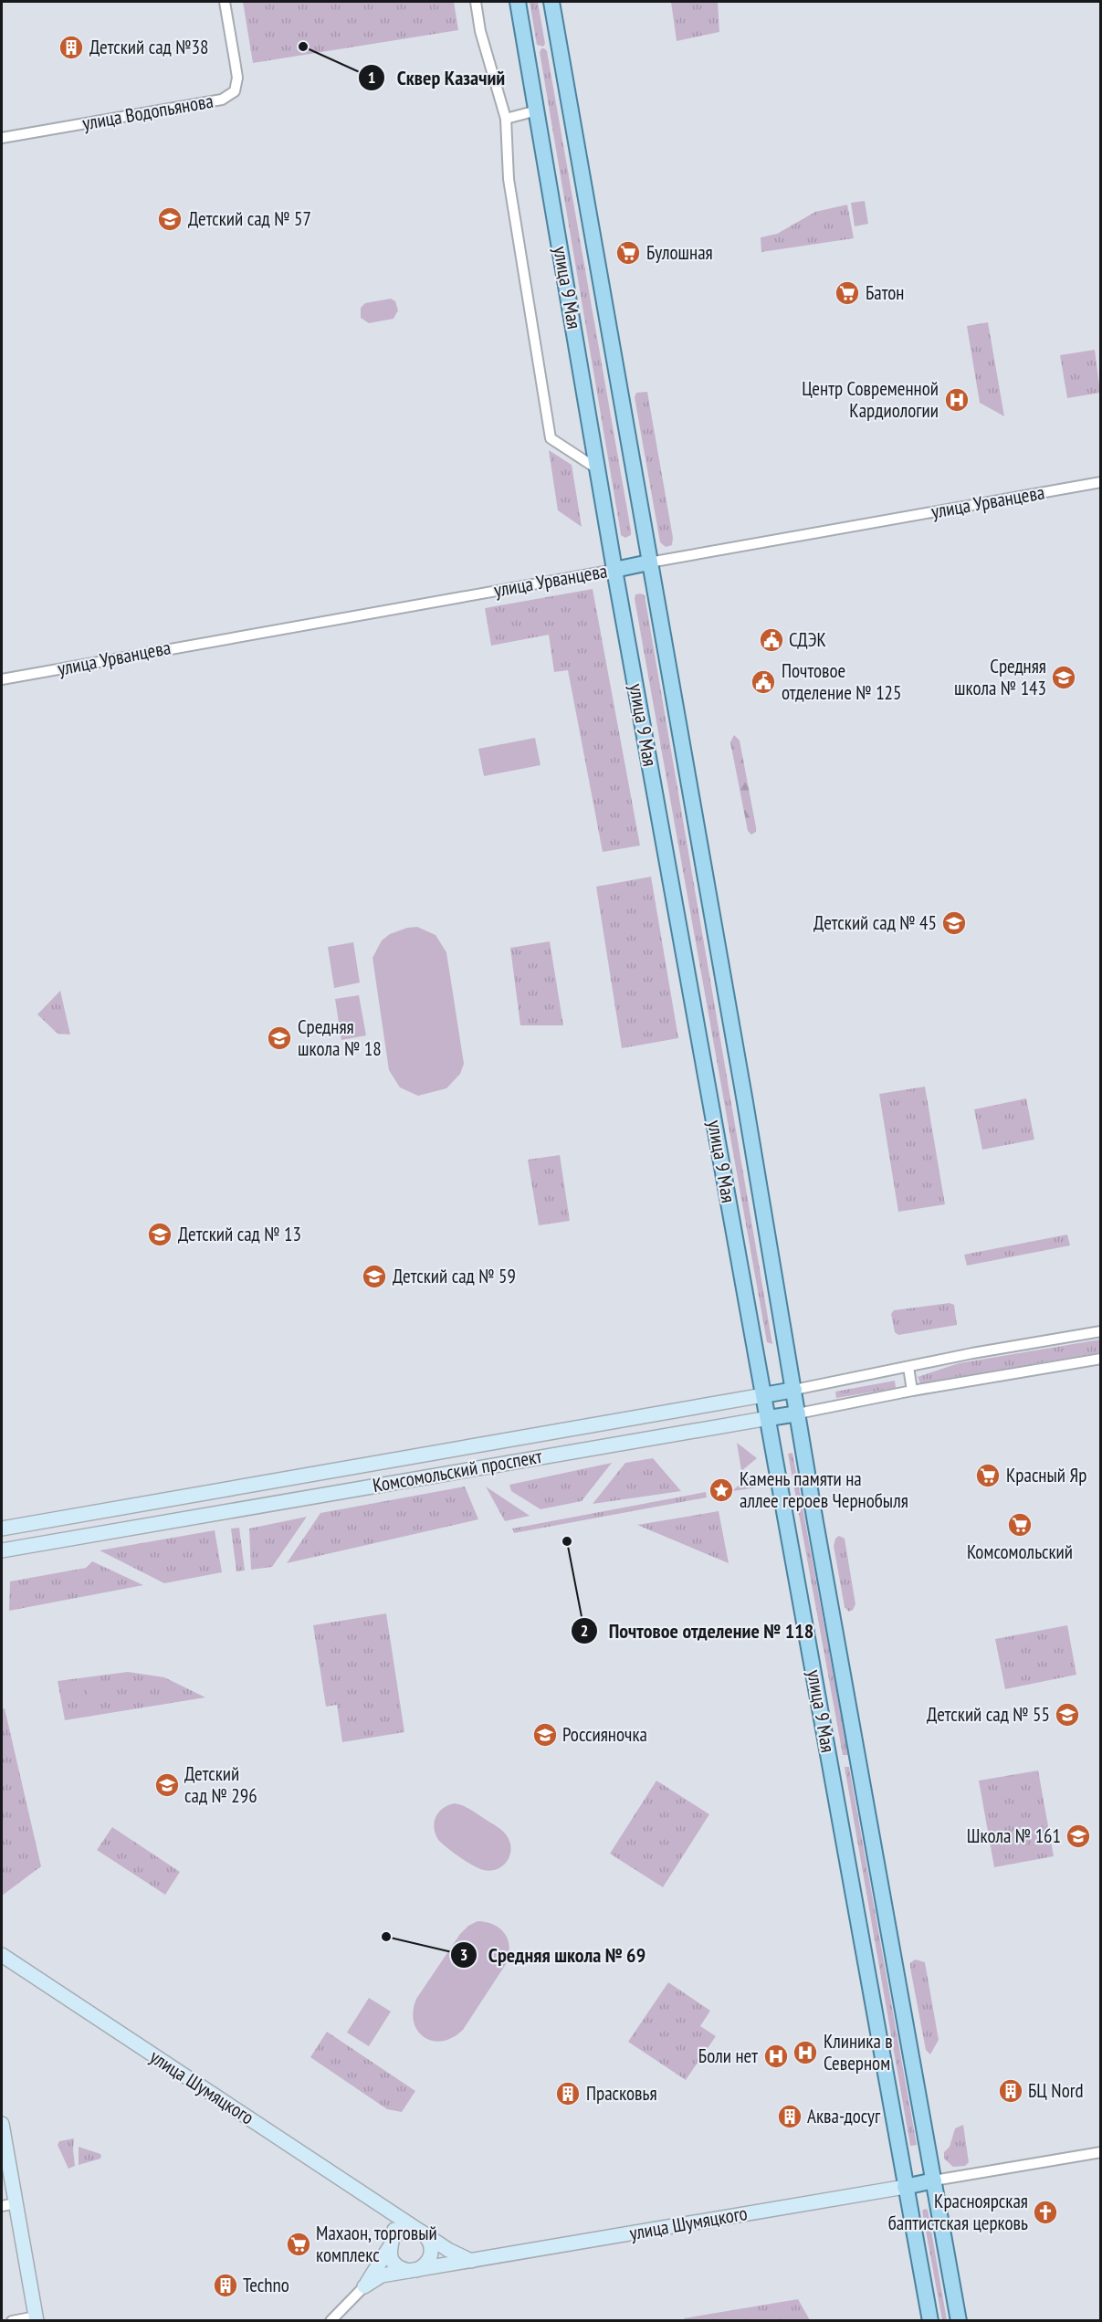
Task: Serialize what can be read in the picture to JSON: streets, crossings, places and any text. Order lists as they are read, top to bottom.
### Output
{
  "streets": {
    "main road": [
      "улица 9 Мая",
      "улица Урванцева",
      "Комсомольский проспект",
      "улица Шумяцкого"
    ],
    "street": ["улица Водопьянова"]
  },
  "crossings": [
    ["улица 9 Мая", "улица Урванцева"],
    ["улица 9 Мая", "Комсомольский проспект"],
    ["улица 9 Мая", "улица Шумяцкого"]
  ],
  "places": {
    "other": ["Сквер Казачий", "Почтовое отделение № 118", "Средняя школа № 69"],
    "building": [
      "Детский сад №38",
      "БЦ Nord",
      "Прасковья",
      "Аква-досуг",
      "Techno"
    ],
    "school or university": [
      "Детский сад № 57",
      "Средняя школа № 143",
      "Детский сад № 45",
      "Средняя школа № 18",
      "Детский сад № 13",
      "Детский сад № 59",
      "Детский сад № 55",
      "Россияночка",
      "Детский сад № 296",
      "Школа № 161"
    ],
    "supermarket": [
      "Булошная",
      "Батон",
      "Красный Яр",
      "Комсомольский",
      "Махаон, торговый комплекс"
    ],
    "hospital": ["Центр Современной Кардиологии", "Клиника в Северном", "Боли нет"],
    "public building": ["СДЭК", "Почтовое отделение № 125"],
    "place": ["Камень памяти на аллее героев Чернобыля"],
    "church": ["Красноярская баптистская церковь"]
  }
}
